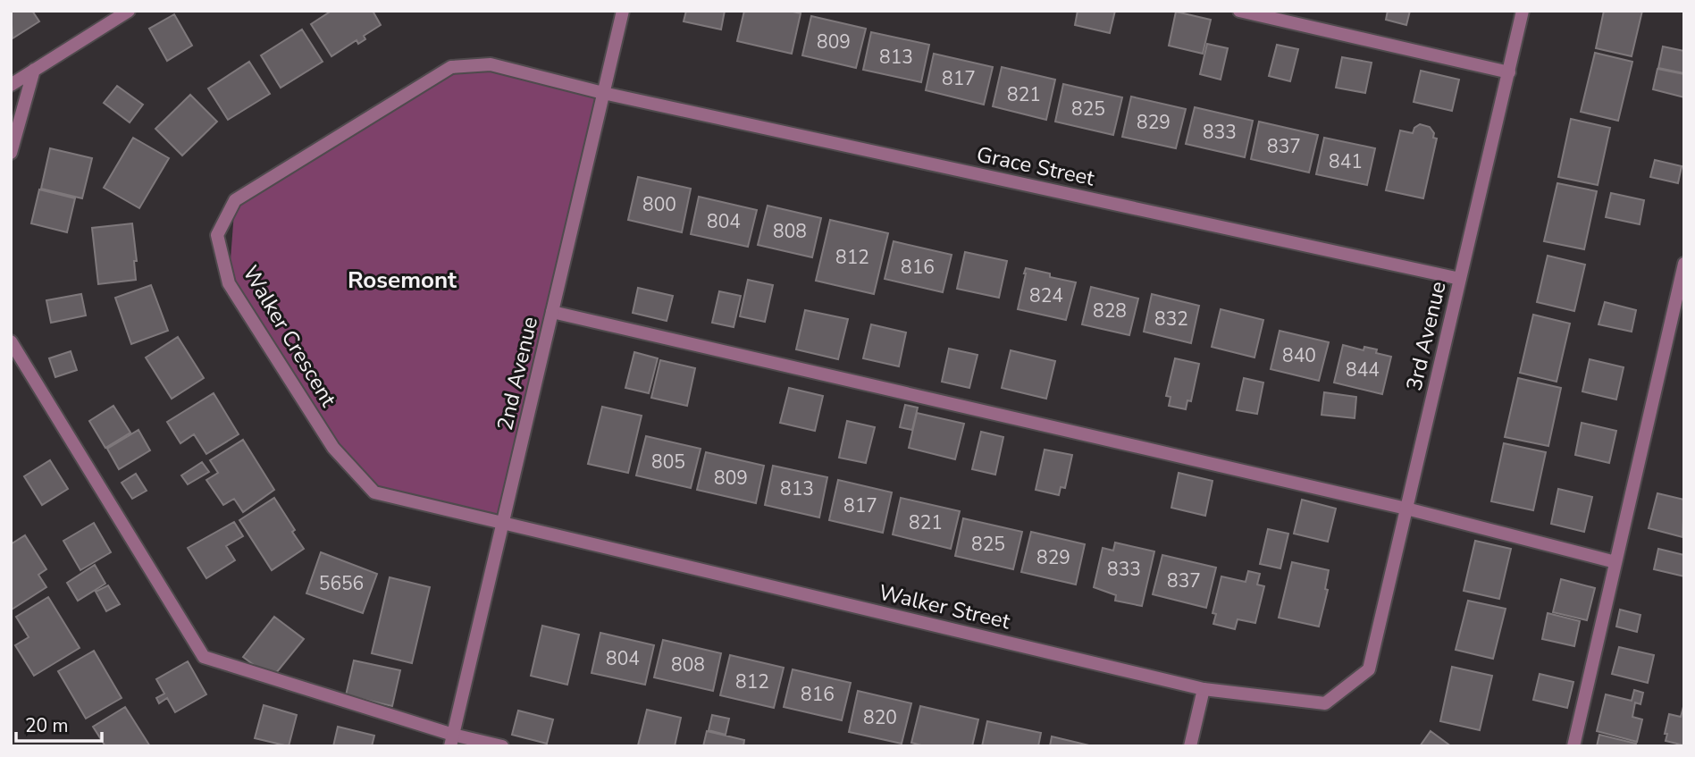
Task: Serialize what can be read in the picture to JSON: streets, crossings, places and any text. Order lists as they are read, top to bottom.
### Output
{
  "streets": {
    "street": [
      "Grace Street",
      "Walker Crescent",
      "3rd Avenue",
      "2nd Avenue",
      "Walker Street"
    ]
  },
  "crossings": [
    ["Grace Street", "Walker Crescent"],
    ["Grace Street", "3rd Avenue"],
    ["Grace Street", "2nd Avenue"],
    ["Walker Crescent", "2nd Avenue"],
    ["Walker Crescent", "Walker Street"],
    ["3rd Avenue", "Walker Street"],
    ["2nd Avenue", "Walker Street"]
  ],
  "districts": ["Rosemont"],
  "house_numbers": [
    "809",
    "813",
    "817",
    "821",
    "825",
    "829",
    "833",
    "837",
    "841",
    "800",
    "804",
    "808",
    "812",
    "816",
    "824",
    "828",
    "832",
    "840",
    "844",
    "805",
    "809",
    "813",
    "817",
    "821",
    "825",
    "829",
    "833",
    "837",
    "5656",
    "804",
    "808",
    "812",
    "816",
    "820"
  ],
  "scale_bar": "20 m"
}
